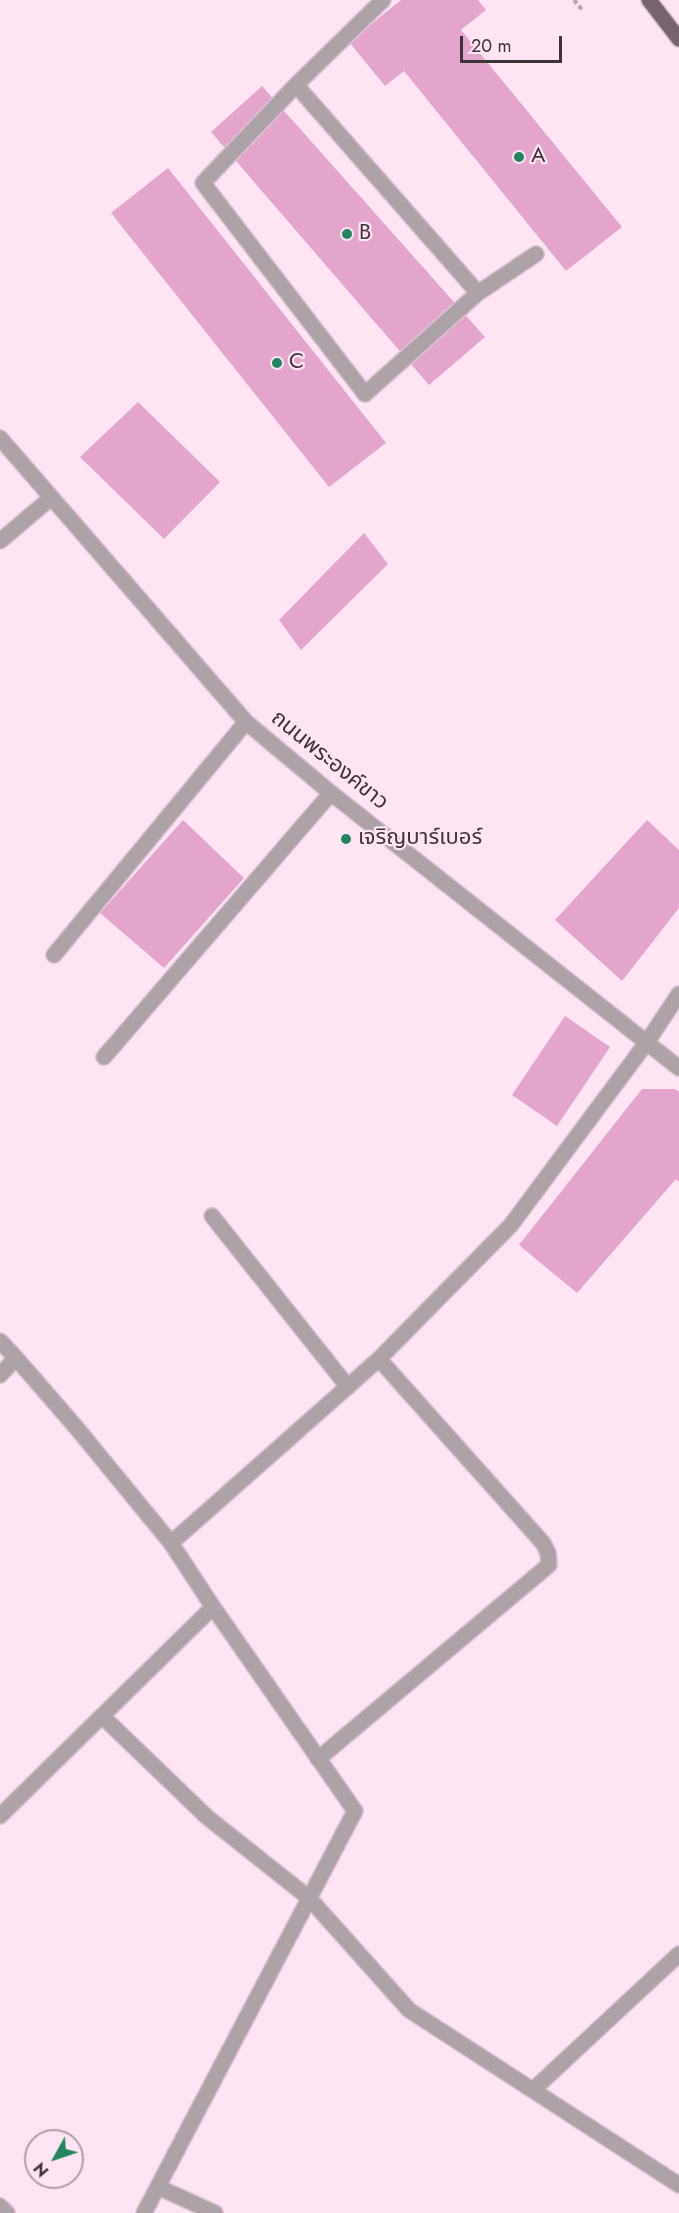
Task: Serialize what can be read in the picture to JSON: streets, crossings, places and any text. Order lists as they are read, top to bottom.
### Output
{
  "streets": {
    "street": ["ถนนพระองค์ขาว"]
  },
  "places": [
    "A",
    "B",
    "C",
    "เจริญบาร์เบอร์"
  ],
  "scale_bar": "20 m",
  "north": "bottom left"
}
